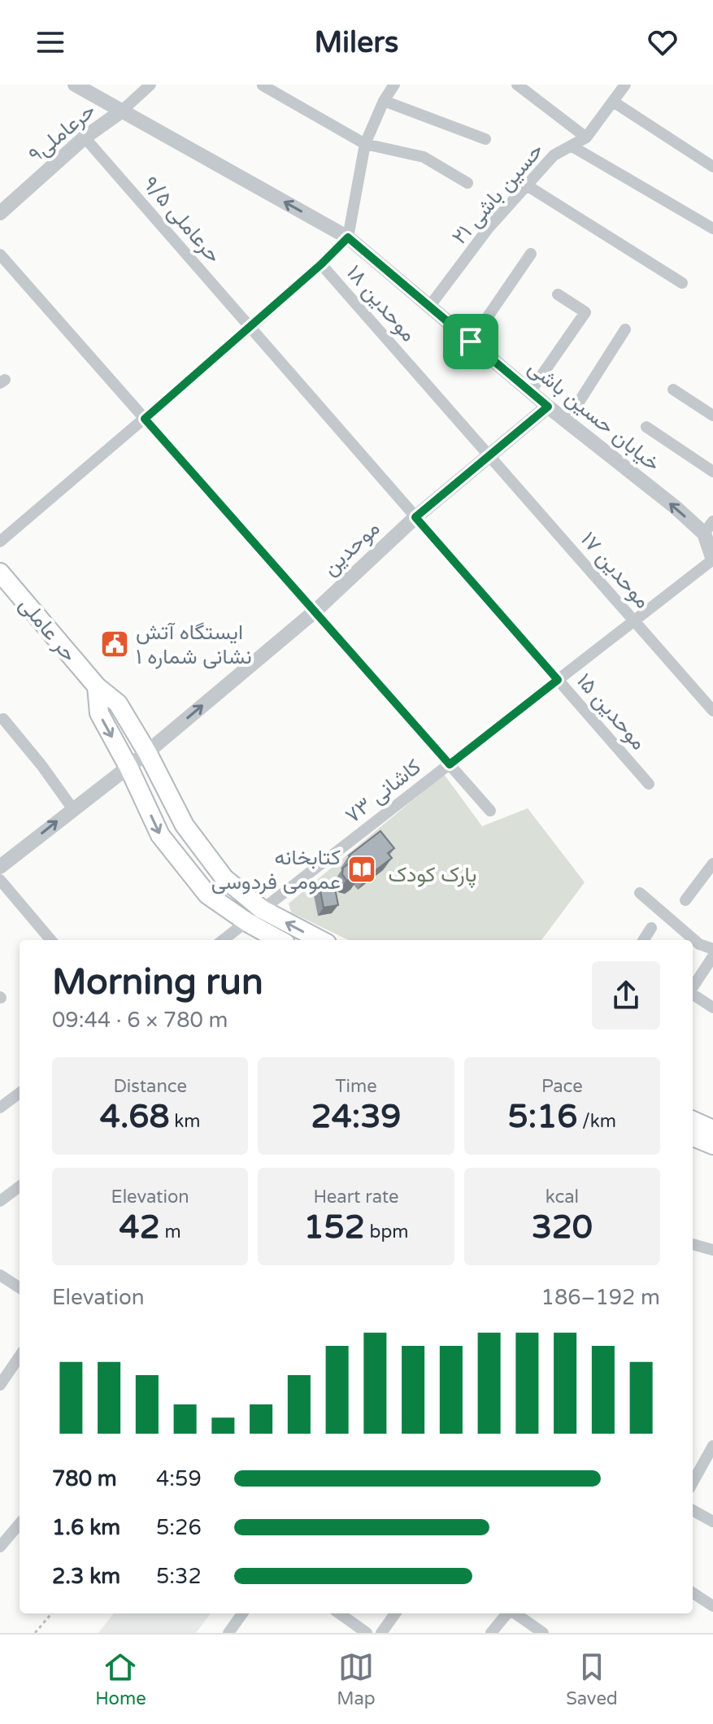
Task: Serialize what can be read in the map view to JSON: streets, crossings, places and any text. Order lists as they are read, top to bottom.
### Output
{
  "streets": {
    "main road": ["حر عاملی"],
    "street": [
      "حرعاملی۹",
      "حسین باشی ۲۱",
      "حرعاملی ۹/۵",
      "موحدین ۱۸",
      "خیابان حسین باشی",
      "موحدین",
      "موحدین ۱۷",
      "موحدین ۱۵",
      "کاشانی ۷۳"
    ]
  },
  "crossings": [
    ["حرعاملی۹", "حرعاملی ۹/۵"],
    ["حرعاملی۹", "خیابان حسین باشی"],
    ["حسین باشی ۲۱", "خیابان حسین باشی"],
    ["حرعاملی ۹/۵", "موحدین"],
    ["حرعاملی ۹/۵", "موحدین ۱۵"],
    ["موحدین ۱۸", "موحدین"],
    ["موحدین ۱۸", "موحدین ۱۷"],
    ["خیابان حسین باشی", "موحدین"],
    ["خیابان حسین باشی", "کاشانی ۷۳"],
    ["موحدین", "موحدین ۱۷"],
    ["موحدین", "حر عاملی"],
    ["موحدین", "موحدین ۱۵"],
    ["موحدین ۱۷", "کاشانی ۷۳"],
    ["حر عاملی", "کاشانی ۷۳"],
    ["موحدین ۱۵", "کاشانی ۷۳"]
  ],
  "one_way": ["موحدین"],
  "parks": ["پارک کودک"],
  "places": {
    "public building": ["ایستگاه آتش نشانی شماره ۱"],
    "library": ["کتابخانه عمومی فردوسی"]
  },
  "page": {
    "header": "Milers",
    "heading": ["Morning run", "09:44 · 6 × 780 m"],
    "stats": [
      ["Distance", "4.68 km"],
      ["Time", "24:39"],
      ["Pace", "5:16 /km"],
      ["Elevation", "42 m"],
      ["Heart rate", "152 bpm"],
      ["kcal", "320"]
    ],
    "chart": ["Elevation", "186–192 m"],
    "list": [
      {
        "name": "780 m",
        "note": "4:59"
      },
      {
        "name": "1.6 km",
        "note": "5:26"
      },
      {
        "name": "2.3 km",
        "note": "5:32"
      }
    ],
    "tabs": ["Home", "Map", "Saved"]
  }
}
